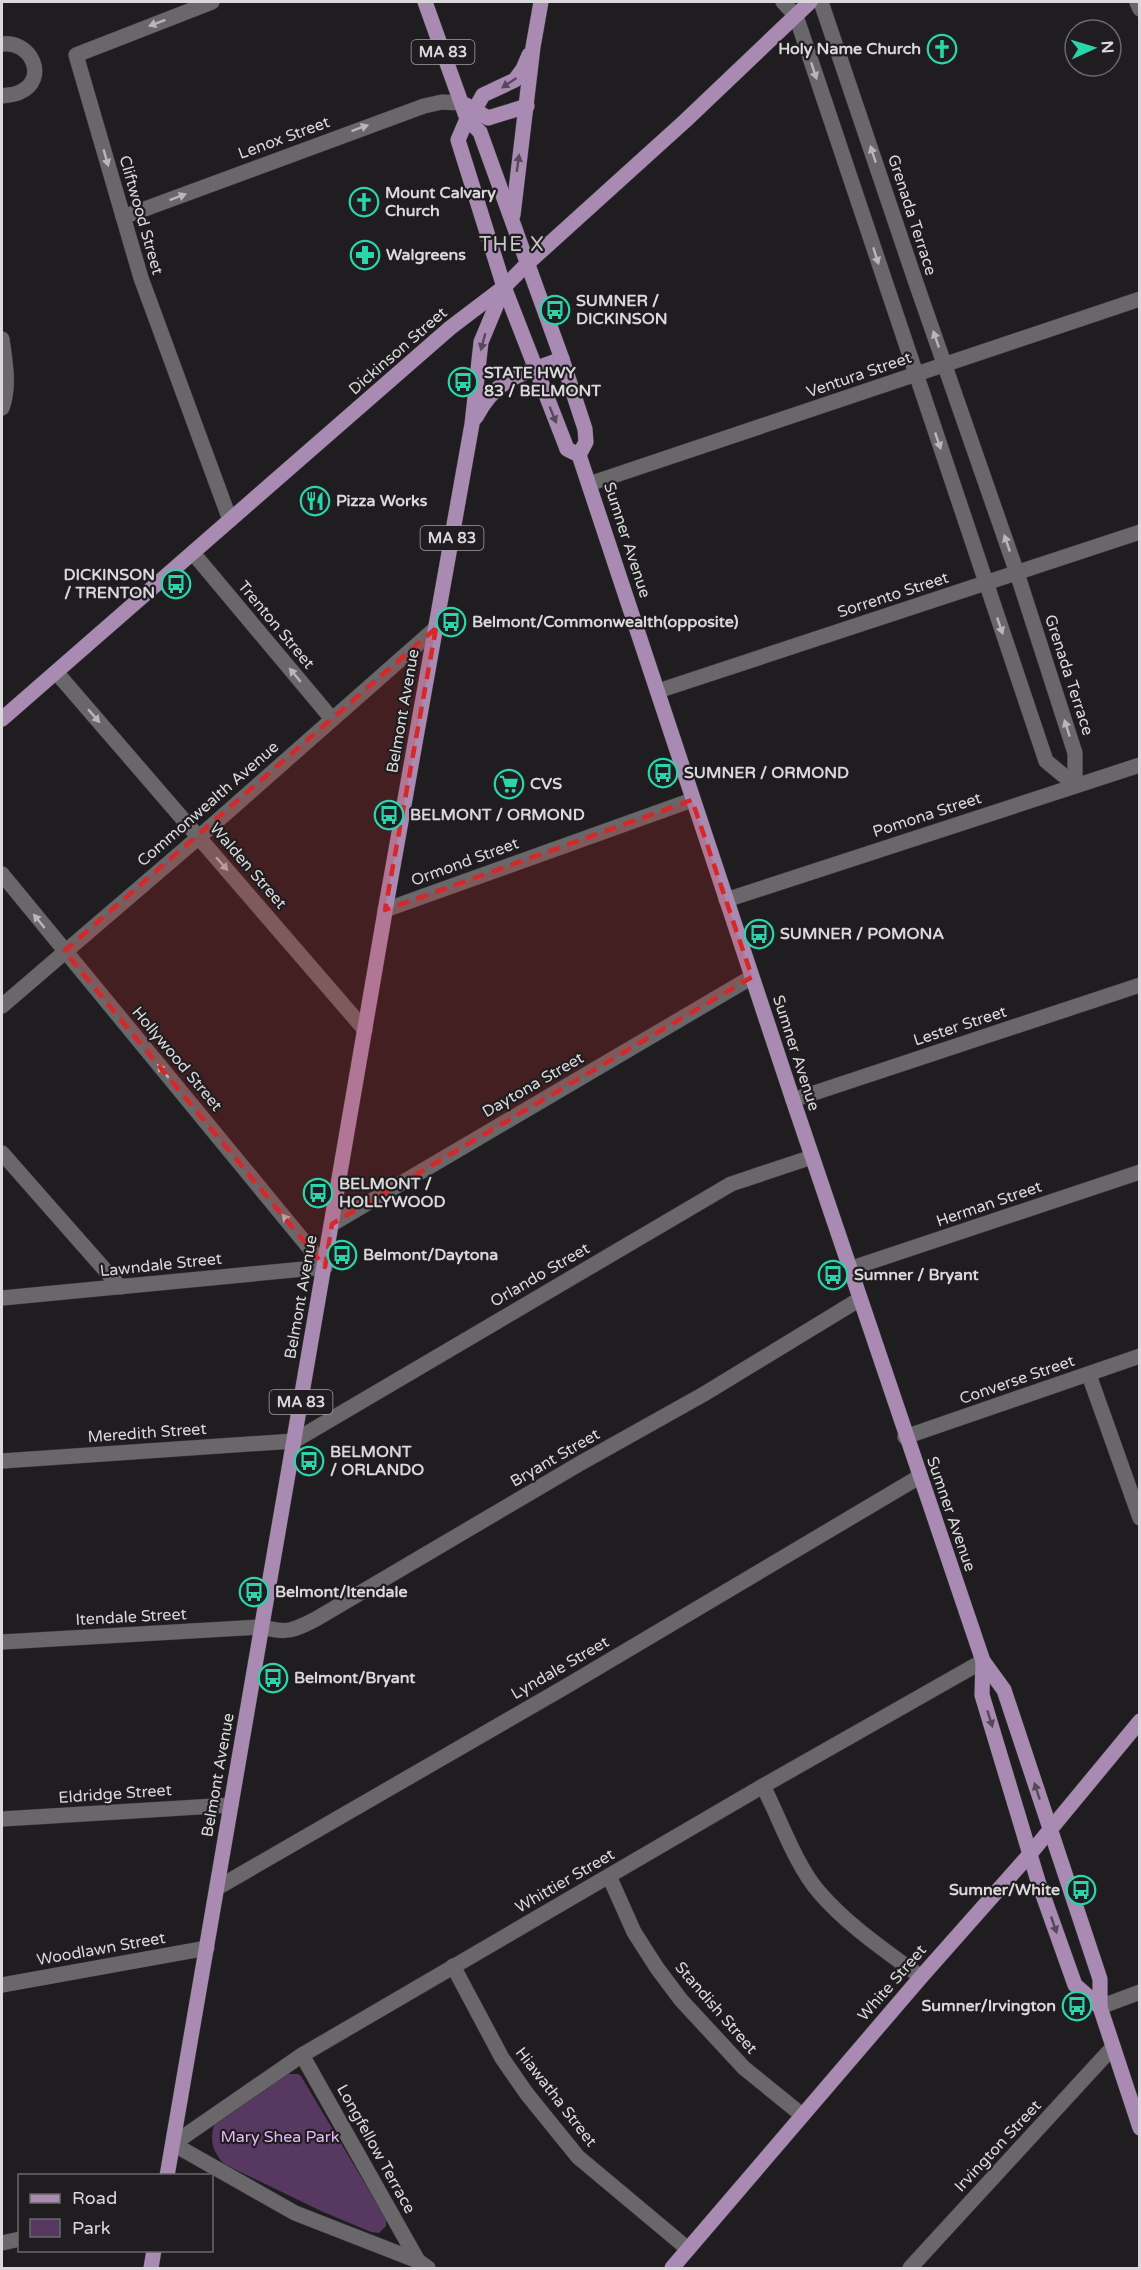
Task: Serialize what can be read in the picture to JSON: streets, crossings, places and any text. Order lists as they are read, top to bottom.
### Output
{
  "streets": {
    "main road": [
      "MA 83",
      "Dickinson Street",
      "Sumner Avenue",
      "Belmont Avenue",
      "White Street"
    ],
    "street": [
      "Lenox Street",
      "Cliftwood Street",
      "Grenada Terrace",
      "Ventura Street",
      "Sorrento Street",
      "Trenton Street",
      "Commonwealth Avenue",
      "Pomona Street",
      "Ormond Street",
      "Walden Street",
      "Lester Street",
      "Hollywood Street",
      "Daytona Street",
      "Herman Street",
      "Lawndale Street",
      "Orlando Street",
      "Converse Street",
      "Meredith Street",
      "Bryant Street",
      "Itendale Street",
      "Lyndale Street",
      "Eldridge Street",
      "Whittier Street",
      "Woodlawn Street",
      "Standish Street",
      "Hiawatha Street",
      "Irvington Street",
      "Longfellow Terrace"
    ]
  },
  "crossings": [
    ["Lenox Street", "Cliftwood Street"],
    ["Lenox Street", "Sumner Avenue"],
    ["Cliftwood Street", "Dickinson Street"],
    ["Grenada Terrace", "Ventura Street"],
    ["Grenada Terrace", "Sorrento Street"],
    ["Grenada Terrace", "Pomona Street"],
    ["Dickinson Street", "Sumner Avenue"],
    ["Dickinson Street", "Trenton Street"],
    ["Dickinson Street", "Belmont Avenue"],
    ["Dickinson Street", "Walden Street"],
    ["Ventura Street", "Sumner Avenue"],
    ["Sumner Avenue", "Sorrento Street"],
    ["Sumner Avenue", "Belmont Avenue"],
    ["Sumner Avenue", "Pomona Street"],
    ["Sumner Avenue", "Ormond Street"],
    ["Sumner Avenue", "Lester Street"],
    ["Sumner Avenue", "Daytona Street"],
    ["Sumner Avenue", "Herman Street"],
    ["Sumner Avenue", "Orlando Street"],
    ["Sumner Avenue", "Converse Street"],
    ["Sumner Avenue", "Bryant Street"],
    ["Sumner Avenue", "Lyndale Street"],
    ["Sumner Avenue", "Whittier Street"],
    ["Sumner Avenue", "White Street"],
    ["Sumner Avenue", "Irvington Street"],
    ["Trenton Street", "Commonwealth Avenue"],
    ["Belmont Avenue", "Commonwealth Avenue"],
    ["Belmont Avenue", "Ormond Street"],
    ["Belmont Avenue", "Walden Street"],
    ["Belmont Avenue", "Hollywood Street"],
    ["Belmont Avenue", "Daytona Street"],
    ["Belmont Avenue", "Lawndale Street"],
    ["Belmont Avenue", "Orlando Street"],
    ["Belmont Avenue", "Meredith Street"],
    ["Belmont Avenue", "Bryant Street"],
    ["Belmont Avenue", "Itendale Street"],
    ["Belmont Avenue", "Lyndale Street"],
    ["Belmont Avenue", "Eldridge Street"],
    ["Belmont Avenue", "Whittier Street"],
    ["Belmont Avenue", "Woodlawn Street"],
    ["Belmont Avenue", "Longfellow Terrace"],
    ["Commonwealth Avenue", "Walden Street"],
    ["Commonwealth Avenue", "Hollywood Street"],
    ["Hollywood Street", "Lawndale Street"],
    ["Orlando Street", "Meredith Street"],
    ["Bryant Street", "Itendale Street"],
    ["Whittier Street", "Standish Street"],
    ["Whittier Street", "Hiawatha Street"],
    ["Whittier Street", "Longfellow Terrace"],
    ["White Street", "Standish Street"],
    ["White Street", "Hiawatha Street"]
  ],
  "one_way": [
    "Lenox Street",
    "Trenton Street",
    "Walden Street",
    "Hollywood Street"
  ],
  "districts": ["THE X"],
  "parks": ["Mary Shea Park"],
  "places": {
    "church": ["Holy Name Church", "Mount Calvary Church"],
    "pharmacy": ["Walgreens"],
    "bus stop": [
      "SUMNER / DICKINSON",
      "STATE HWY 83 / BELMONT",
      "DICKINSON / TRENTON",
      "Belmont/Commonwealth(opposite)",
      "SUMNER / ORMOND",
      "BELMONT / ORMOND",
      "SUMNER / POMONA",
      "BELMONT / HOLLYWOOD",
      "Belmont/Daytona",
      "Sumner / Bryant",
      "BELMONT / ORLANDO",
      "Belmont/Itendale",
      "Belmont/Bryant",
      "Sumner/White",
      "Sumner/Irvington"
    ],
    "restaurant": ["Pizza Works"],
    "supermarket": ["CVS"]
  },
  "legend": ["Road", "Park"],
  "north": "right"
}
